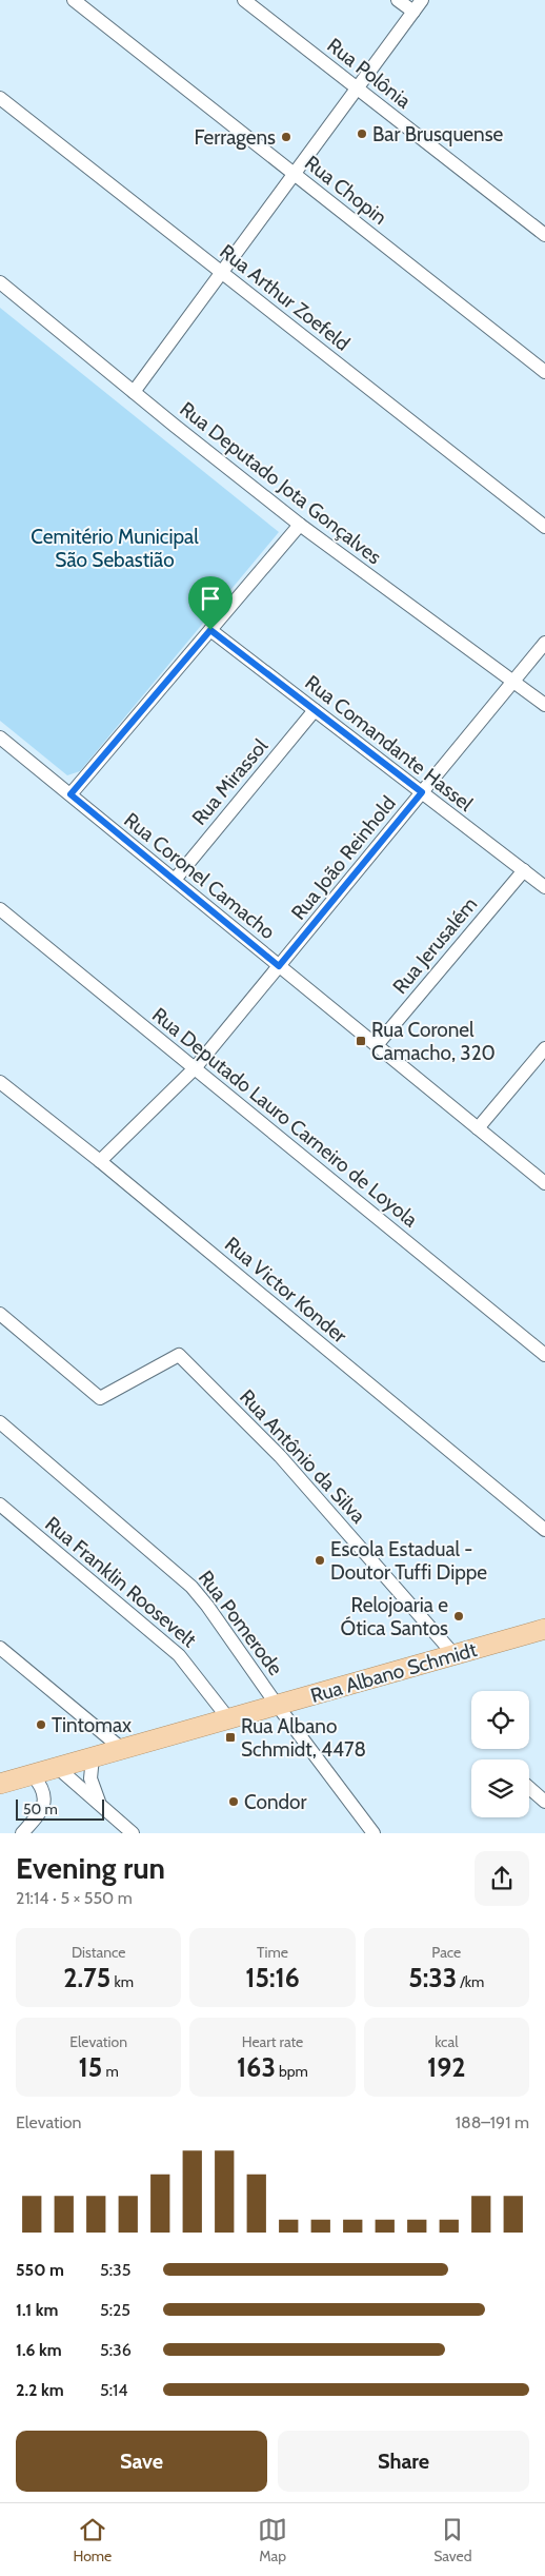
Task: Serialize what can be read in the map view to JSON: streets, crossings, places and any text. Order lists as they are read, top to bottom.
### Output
{
  "streets": {
    "main road": ["Rua Albano Schmidt"],
    "street": [
      "Rua Polônia",
      "Rua Chopin",
      "Rua Arthur Zoefeld",
      "Rua Deputado Jota Gonçalves",
      "Rua Comandante Hassel",
      "Rua Mirassol",
      "Rua João Reinhold",
      "Rua Coronel Camacho",
      "Rua Jerusalém",
      "Rua Deputado Lauro Carneiro de Loyola",
      "Rua Victor Konder",
      "Rua Antônio da Silva",
      "Rua Franklin Roosevelt",
      "Rua Pomerode"
    ]
  },
  "crossings": [
    ["Rua Deputado Jota Gonçalves", "Rua João Reinhold"],
    ["Rua Comandante Hassel", "Rua Mirassol"],
    ["Rua Comandante Hassel", "Rua João Reinhold"],
    ["Rua Comandante Hassel", "Rua Jerusalém"],
    ["Rua Mirassol", "Rua Coronel Camacho"],
    ["Rua João Reinhold", "Rua Coronel Camacho"],
    ["Rua João Reinhold", "Rua Deputado Lauro Carneiro de Loyola"],
    ["Rua João Reinhold", "Rua Victor Konder"],
    ["Rua Coronel Camacho", "Rua Jerusalém"],
    ["Rua Antônio da Silva", "Rua Albano Schmidt"],
    ["Rua Franklin Roosevelt", "Rua Albano Schmidt"],
    ["Rua Pomerode", "Rua Albano Schmidt"]
  ],
  "parks": ["Cemitério Municipal São Sebastião"],
  "places": {
    "other": [
      "Bar Brusquense",
      "Ferragens",
      "Escola Estadual - Doutor Tuffi Dippe",
      "Relojoaria e Ótica Santos",
      "Tintomax",
      "Condor"
    ],
    "transit": ["Rua Coronel Camacho, 320", "Rua Albano Schmidt, 4478"]
  },
  "scale_bar": "50 m",
  "page": {
    "scale": "50 m",
    "heading": ["Evening run", "21:14 · 5 × 550 m"],
    "stats": [
      ["Distance", "2.75 km"],
      ["Time", "15:16"],
      ["Pace", "5:33 /km"],
      ["Elevation", "15 m"],
      ["Heart rate", "163 bpm"],
      ["kcal", "192"]
    ],
    "chart": ["Elevation", "188–191 m"],
    "list": [
      {
        "name": "550 m",
        "note": "5:35"
      },
      {
        "name": "1.1 km",
        "note": "5:25"
      },
      {
        "name": "1.6 km",
        "note": "5:36"
      },
      {
        "name": "2.2 km",
        "note": "5:14"
      }
    ],
    "buttons": ["Save", "Share"],
    "tabs": ["Home", "Map", "Saved"]
  }
}
